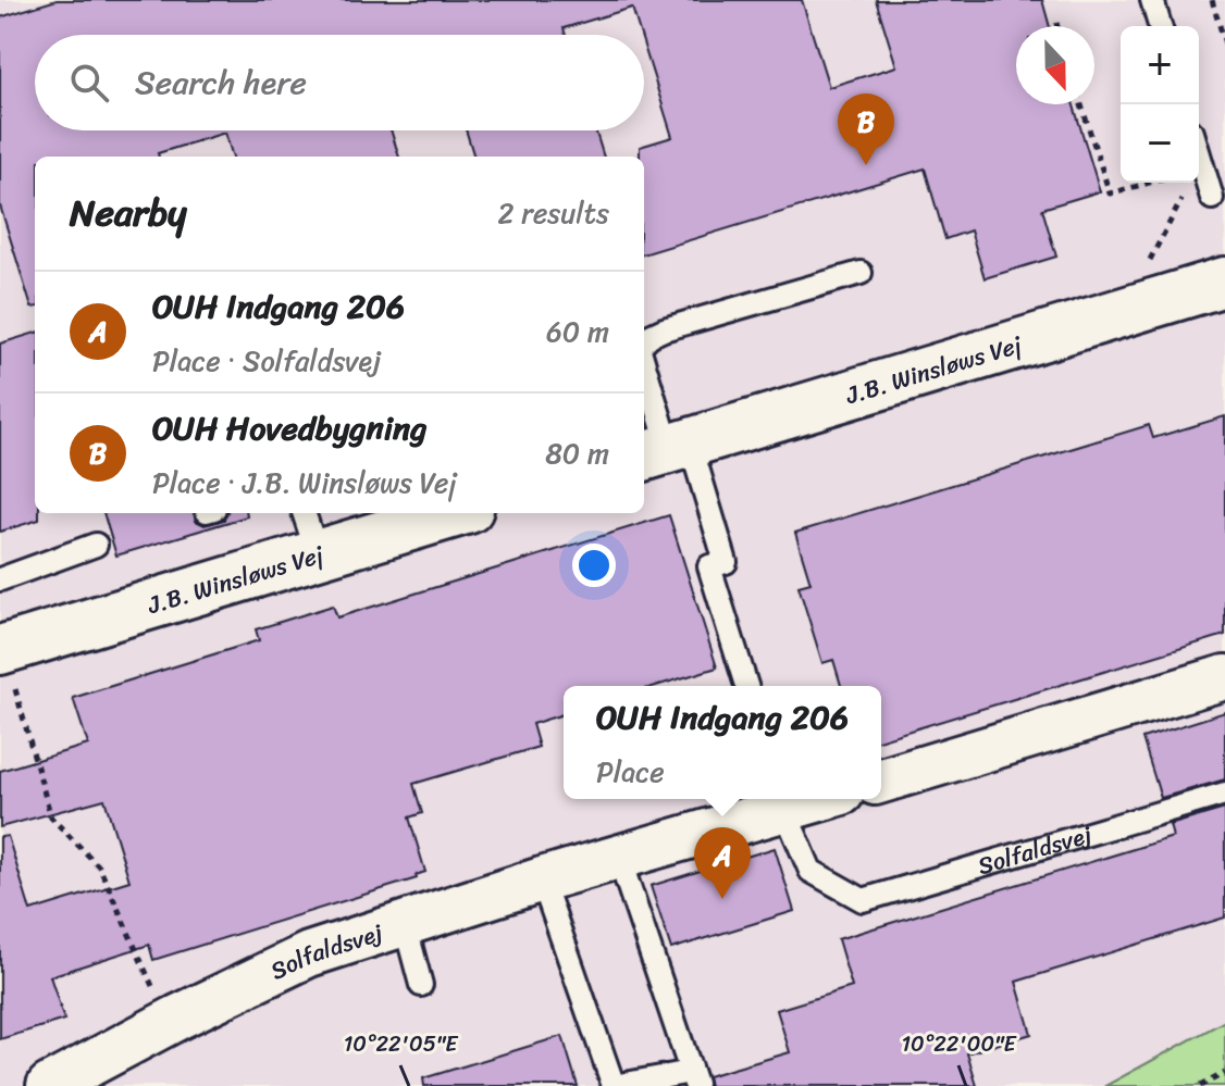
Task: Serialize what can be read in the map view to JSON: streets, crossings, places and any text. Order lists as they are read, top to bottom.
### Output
{
  "streets": {
    "street": ["J.B. Winsløws Vej", "Solfaldsvej"]
  },
  "north": "bottom",
  "page": {
    "map_buttons": ["+", "−"],
    "search": "Search here",
    "pins": ["B", "A"],
    "heading": ["Nearby", "2 results"],
    "list": [
      {
        "mark": "A",
        "name": "OUH Indgang 206",
        "note": "Place · Solfaldsvej",
        "value": "60 m"
      },
      {
        "mark": "B",
        "name": "OUH Hovedbygning",
        "note": "Place · J.B. Winsløws Vej",
        "value": "80 m"
      }
    ],
    "popup": ["OUH Indgang 206", "Place"]
  },
  "coordinates": ["10°22'05\"E", "10°22'00\"E"]
}
